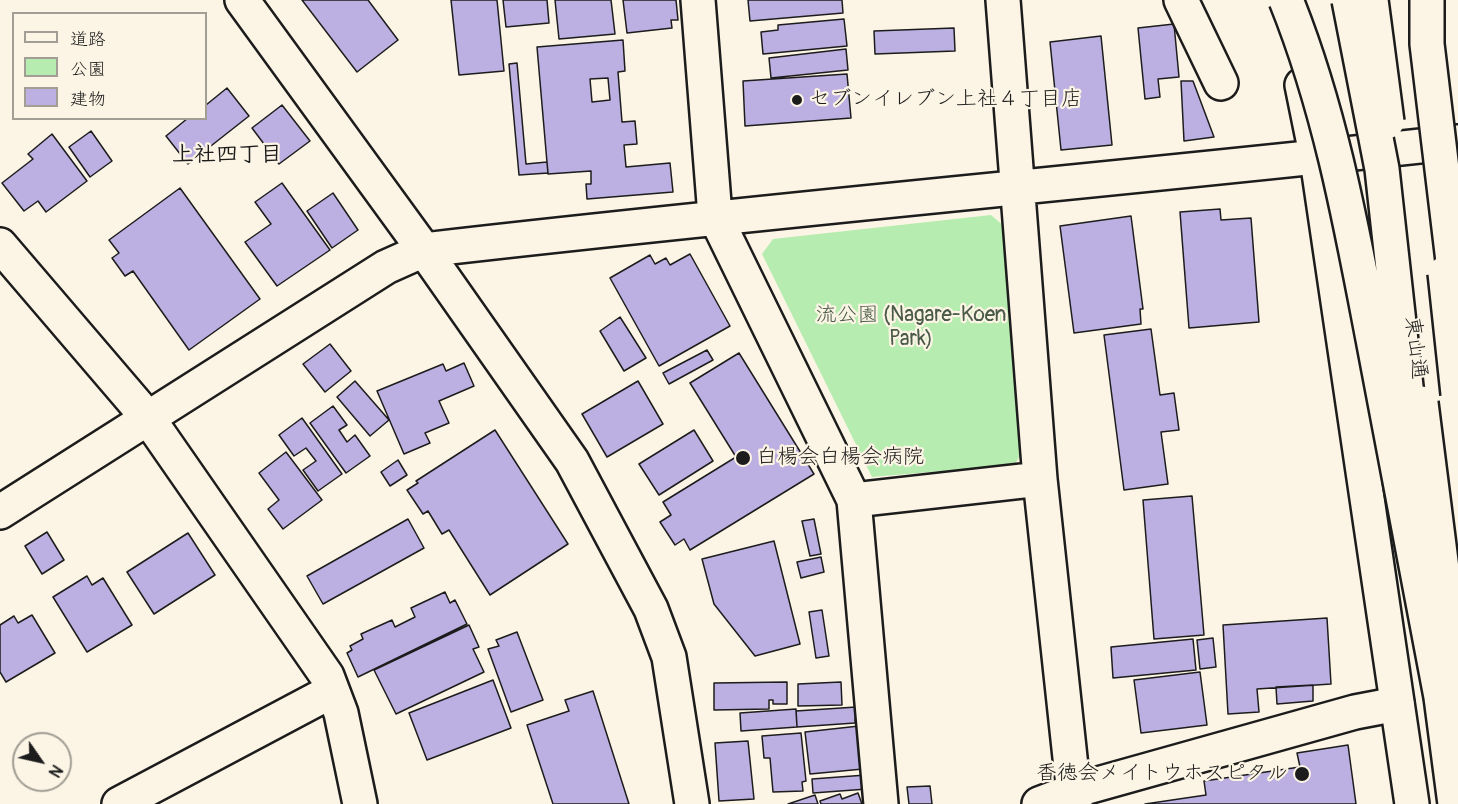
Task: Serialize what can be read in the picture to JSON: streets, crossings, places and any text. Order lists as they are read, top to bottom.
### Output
{
  "streets": {
    "main road": ["東山通"]
  },
  "districts": ["上社四丁目"],
  "parks": ["流公園 (Nagare-Koen Park)"],
  "places": ["セブンイレブン上社４丁目店", "白楊会白楊会病院", "香徳会メイトウホスピタル"],
  "legend": ["道路", "公園", "建物"],
  "north": "bottom right"
}
